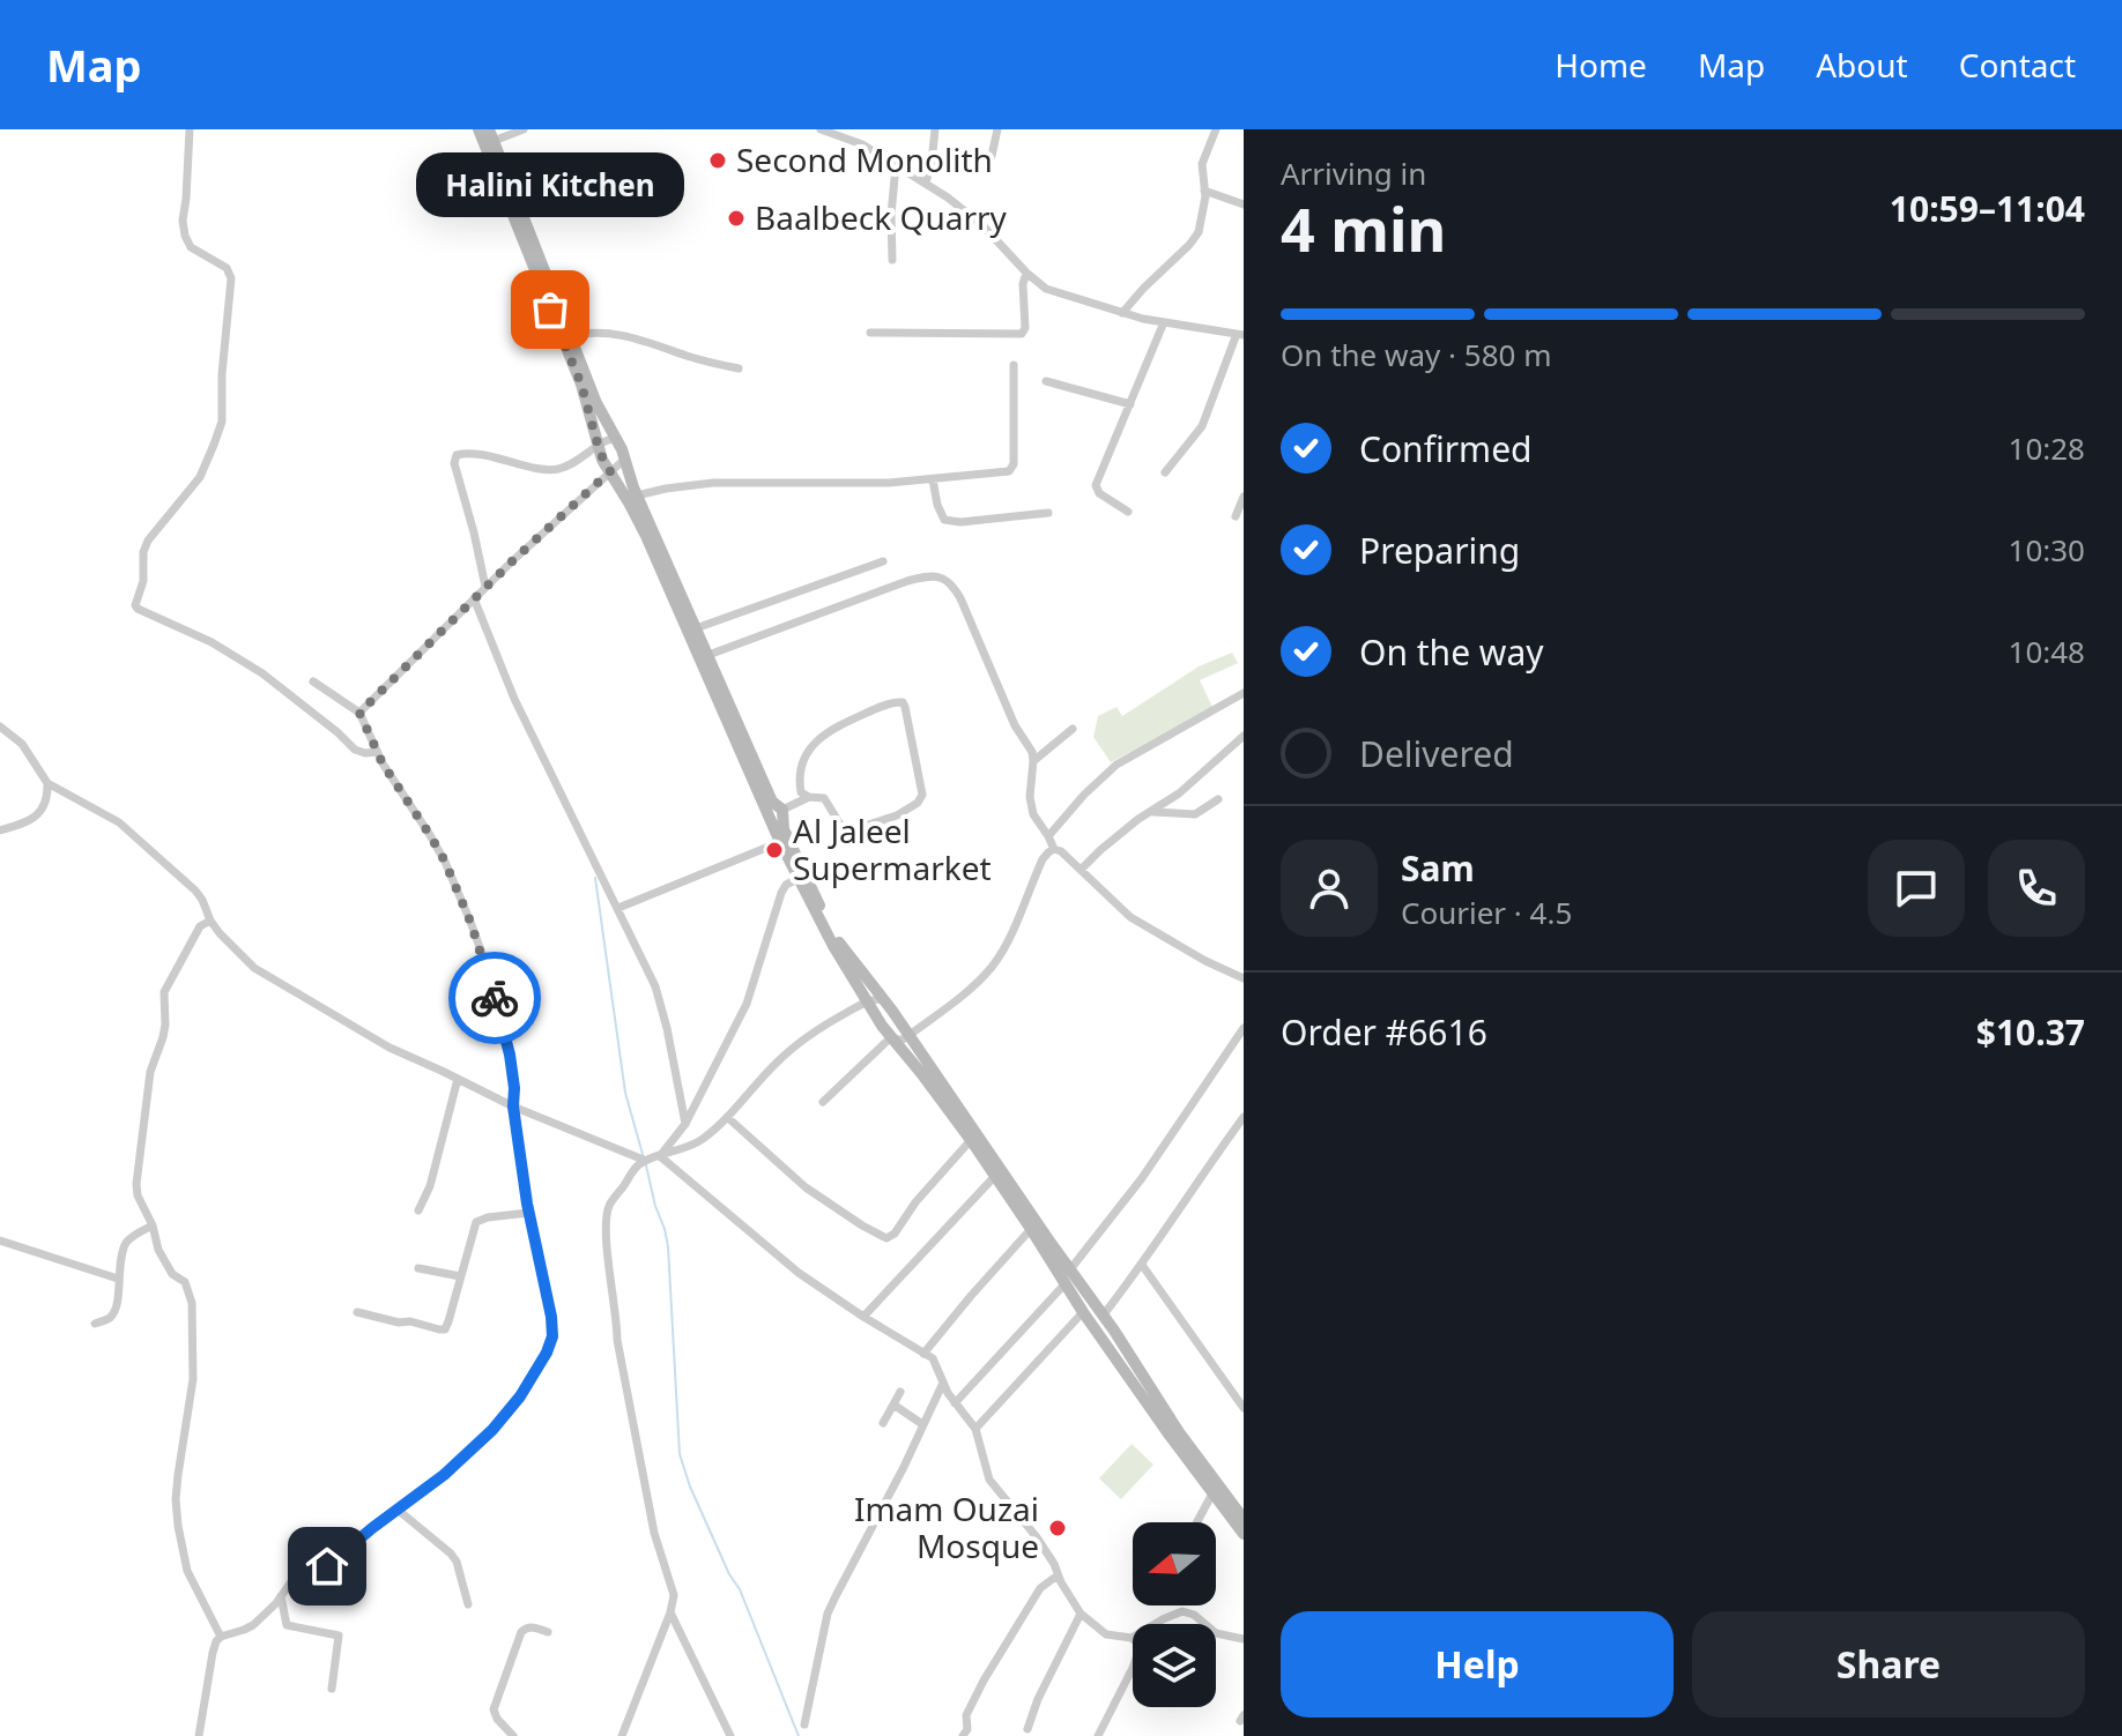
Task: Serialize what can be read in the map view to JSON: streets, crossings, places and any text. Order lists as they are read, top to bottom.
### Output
{
  "places": [
    "Second Monolith",
    "Baalbeck Quarry",
    "Halini Kitchen",
    "Al Jaleel Supermarket",
    "Imam Ouzai Mosque"
  ],
  "north": "left",
  "page": {
    "header": "Map",
    "nav": [
      "Home",
      "Map",
      "About",
      "Contact"
    ],
    "heading": ["4 min", "Arriving in", "10:59–11:04"],
    "panel": [
      "Sam",
      "Courier · 4.5",
      "Order #6616",
      "$10.37"
    ],
    "bubble": "Halini Kitchen",
    "bar": "On the way · 580 m",
    "list": [
      ["Confirmed", "10:28"],
      ["Preparing", "10:30"],
      ["On the way", "10:48"],
      "Delivered"
    ],
    "buttons": ["Help", "Share"]
  }
}
